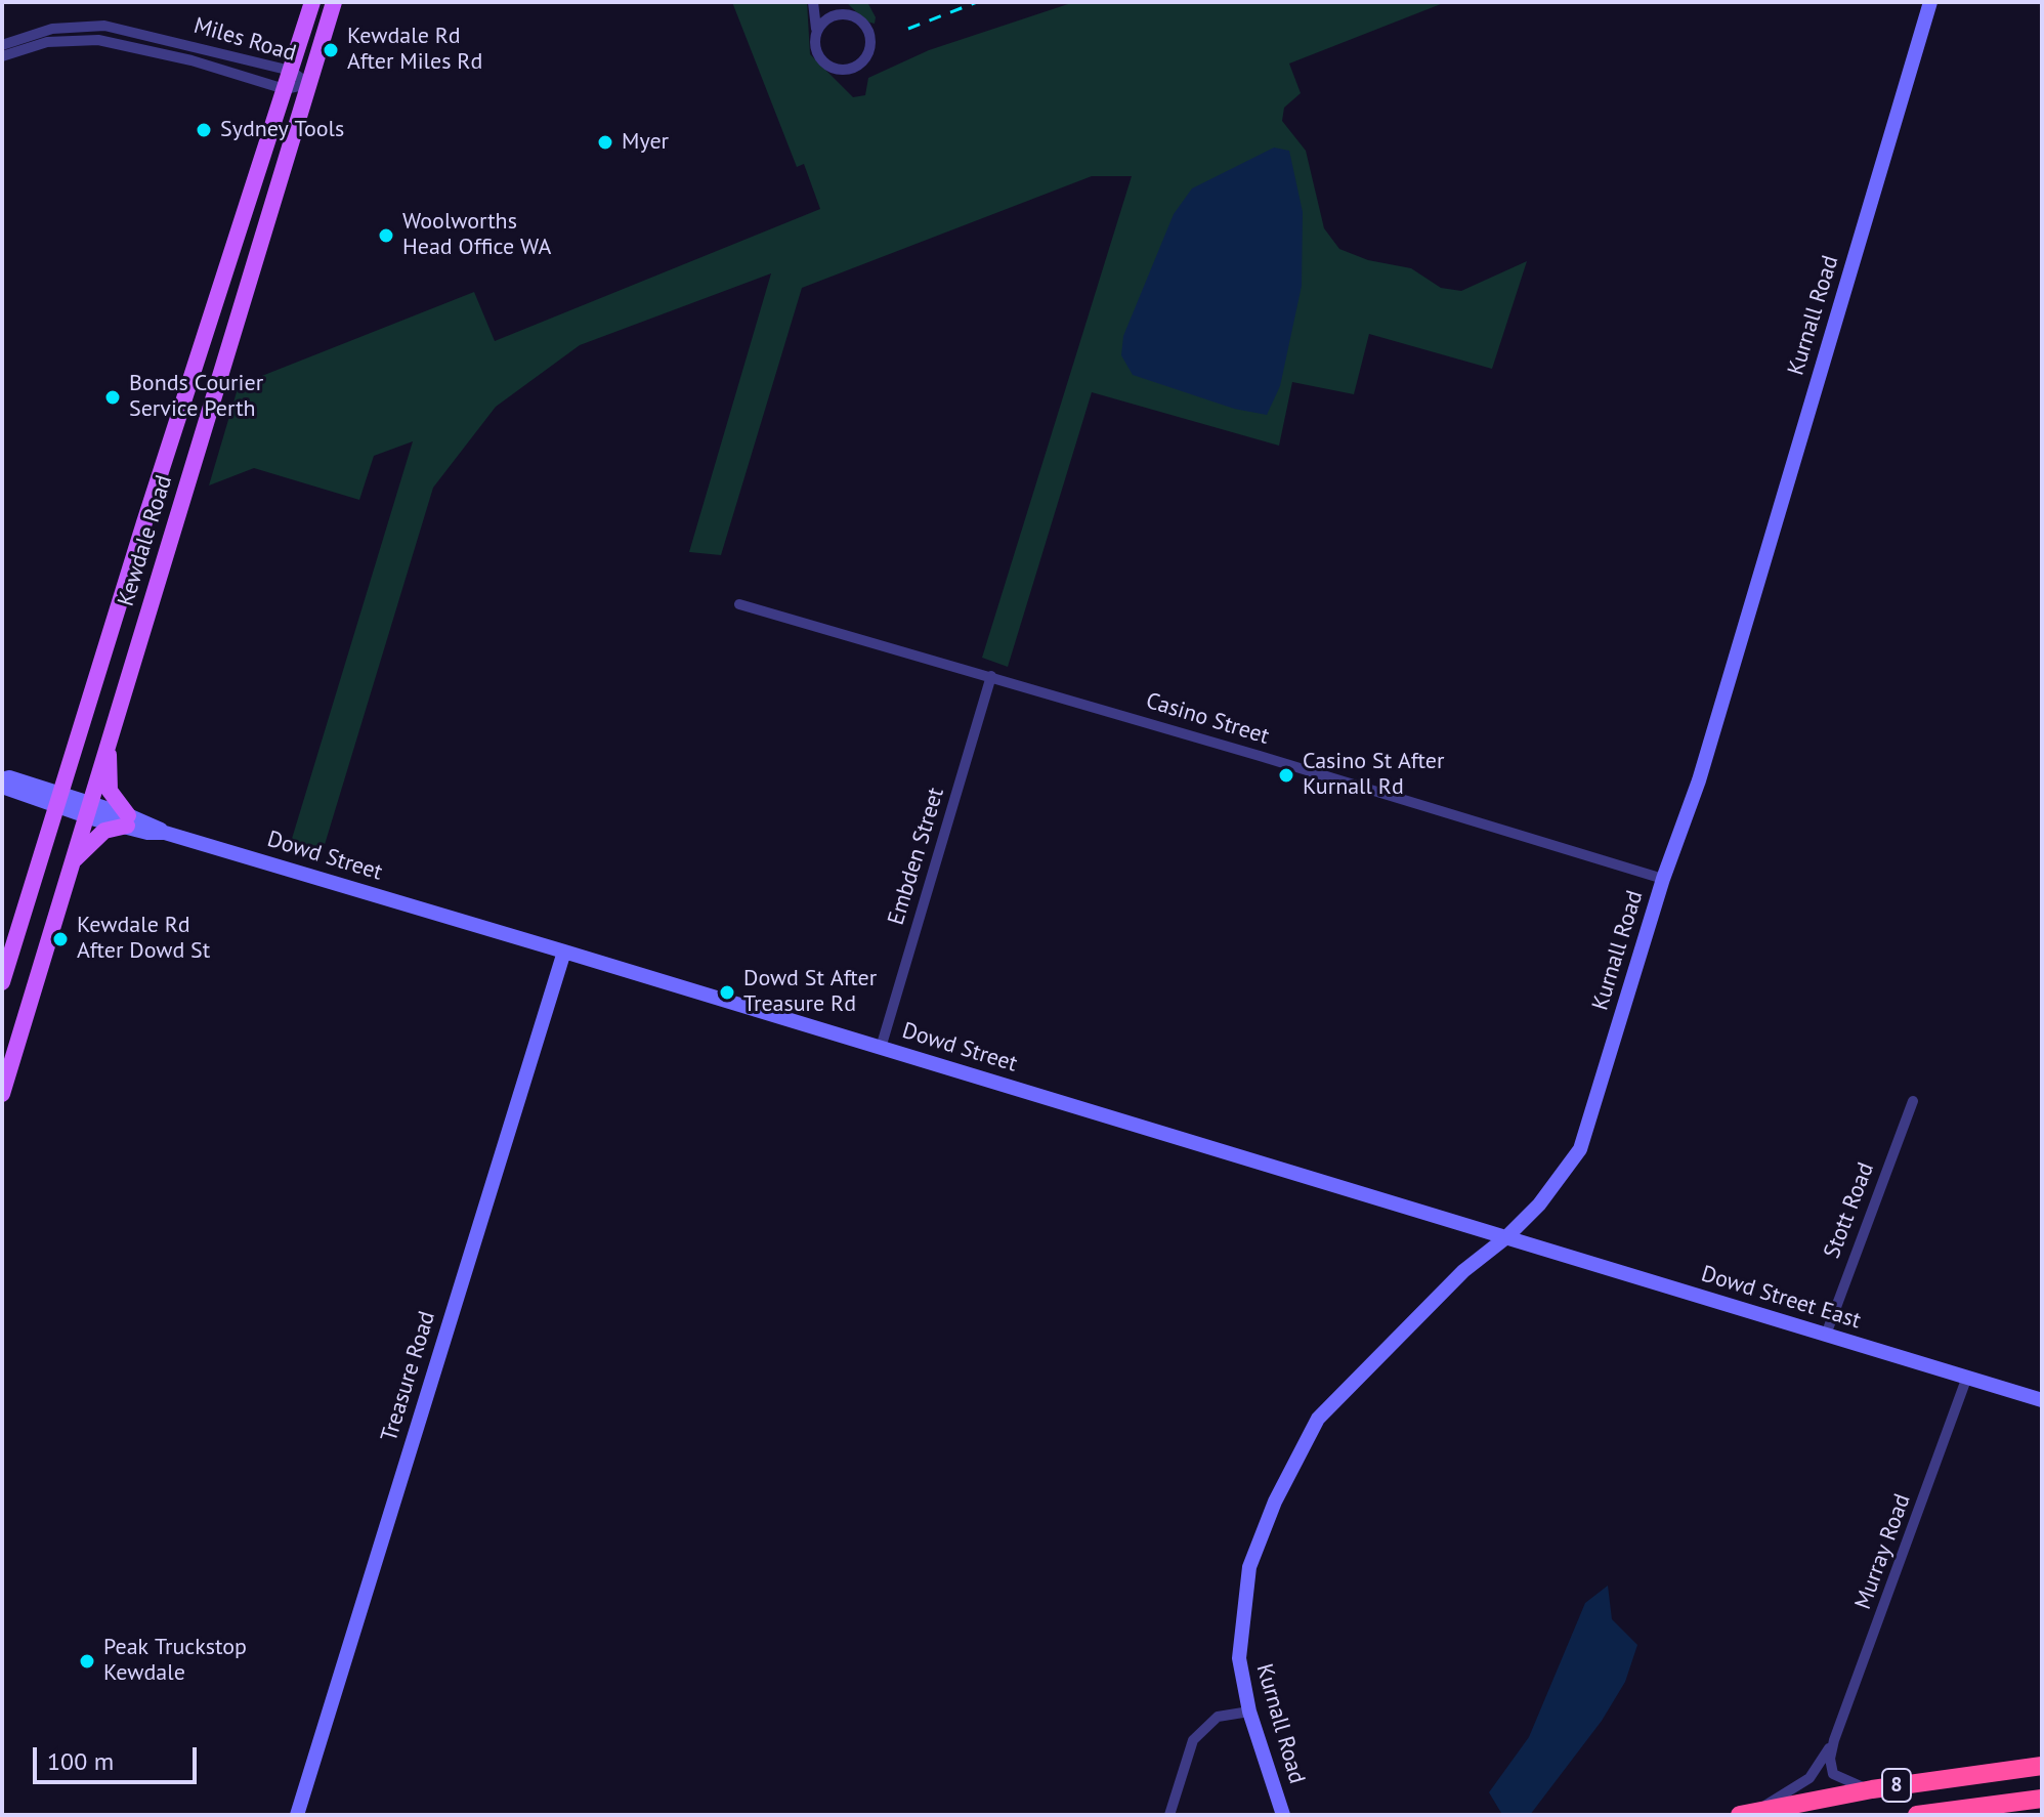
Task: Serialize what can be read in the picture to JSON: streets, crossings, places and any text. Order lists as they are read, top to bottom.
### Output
{
  "streets": {
    "highway": ["8"],
    "main road": ["Kewdale Road"],
    "street": [
      "Miles Road",
      "Kurnall Road",
      "Casino Street",
      "Dowd Street",
      "Embden Street",
      "Stott Road",
      "Dowd Street East",
      "Treasure Road",
      "Murray Road"
    ]
  },
  "crossings": [
    ["Miles Road", "Kewdale Road"],
    ["Kurnall Road", "Casino Street"],
    ["Kurnall Road", "Dowd Street"],
    ["Kurnall Road", "Dowd Street East"],
    ["Kewdale Road", "Dowd Street"],
    ["Casino Street", "Embden Street"],
    ["Dowd Street", "Embden Street"],
    ["Dowd Street", "Dowd Street East"],
    ["Dowd Street", "Treasure Road"],
    ["Stott Road", "Dowd Street East"],
    ["Dowd Street East", "Murray Road"],
    ["Murray Road", "8"]
  ],
  "places": [
    "Kewdale Rd After Miles Rd",
    "Sydney Tools",
    "Myer",
    "Woolworths Head Office WA",
    "Bonds Courier Service Perth",
    "Casino St After Kurnall Rd",
    "Kewdale Rd After Dowd St",
    "Dowd St After Treasure Rd",
    "Peak Truckstop Kewdale"
  ],
  "scale_bar": "100 m"
}
